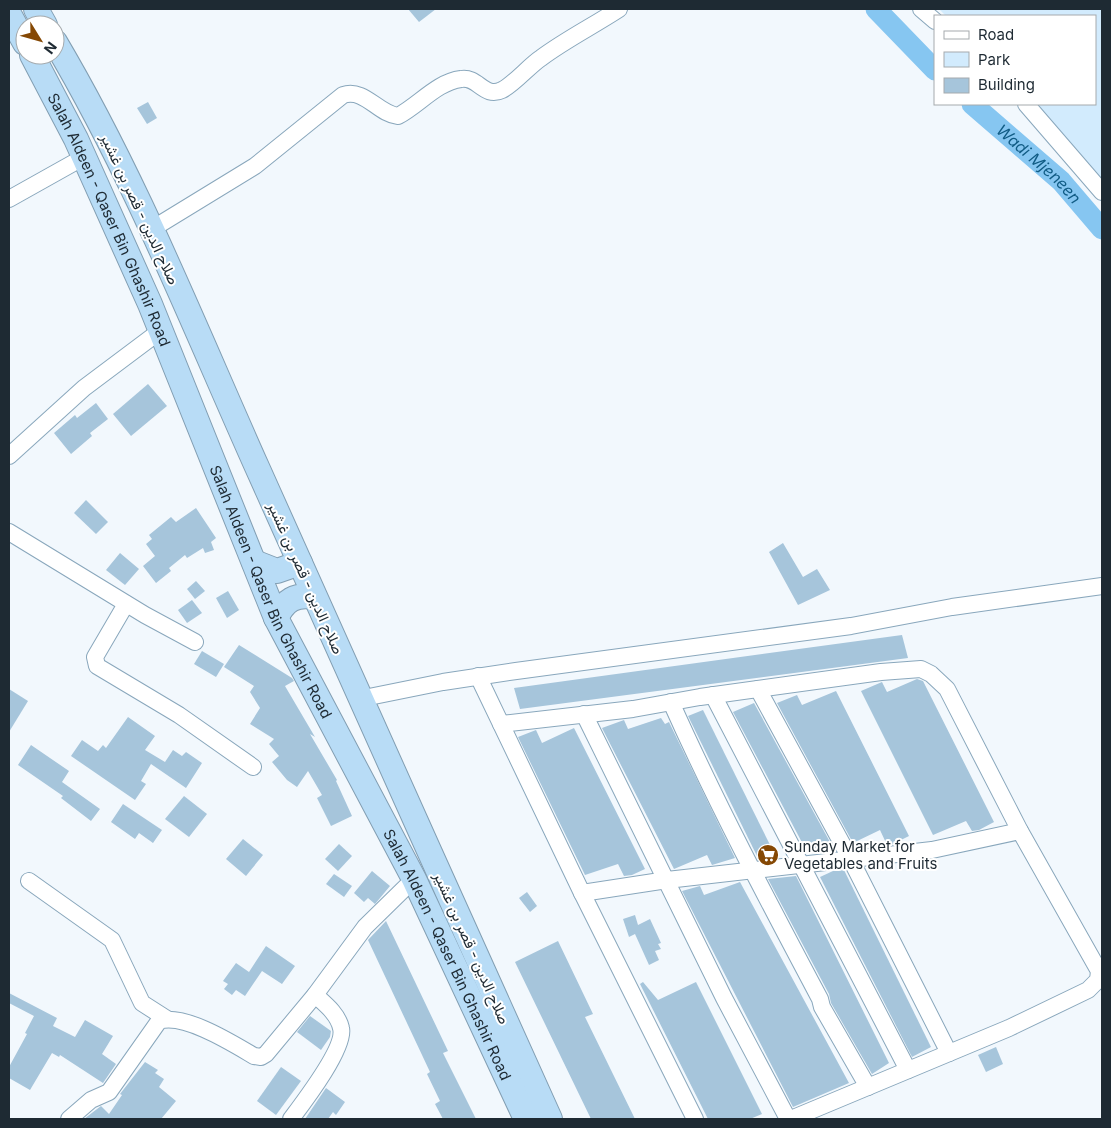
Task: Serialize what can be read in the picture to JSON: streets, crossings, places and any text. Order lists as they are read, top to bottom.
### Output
{
  "streets": {
    "highway": ["صلاح الدين - قصر بن غشير", "Salah Aldeen - Qaser Bin Ghashir Road"]
  },
  "water": ["Wadi Mjeneen"],
  "places": {
    "supermarket": ["Sunday Market for Vegetables and Fruits"]
  },
  "legend": ["Road", "Park", "Building"],
  "north": "bottom right"
}
